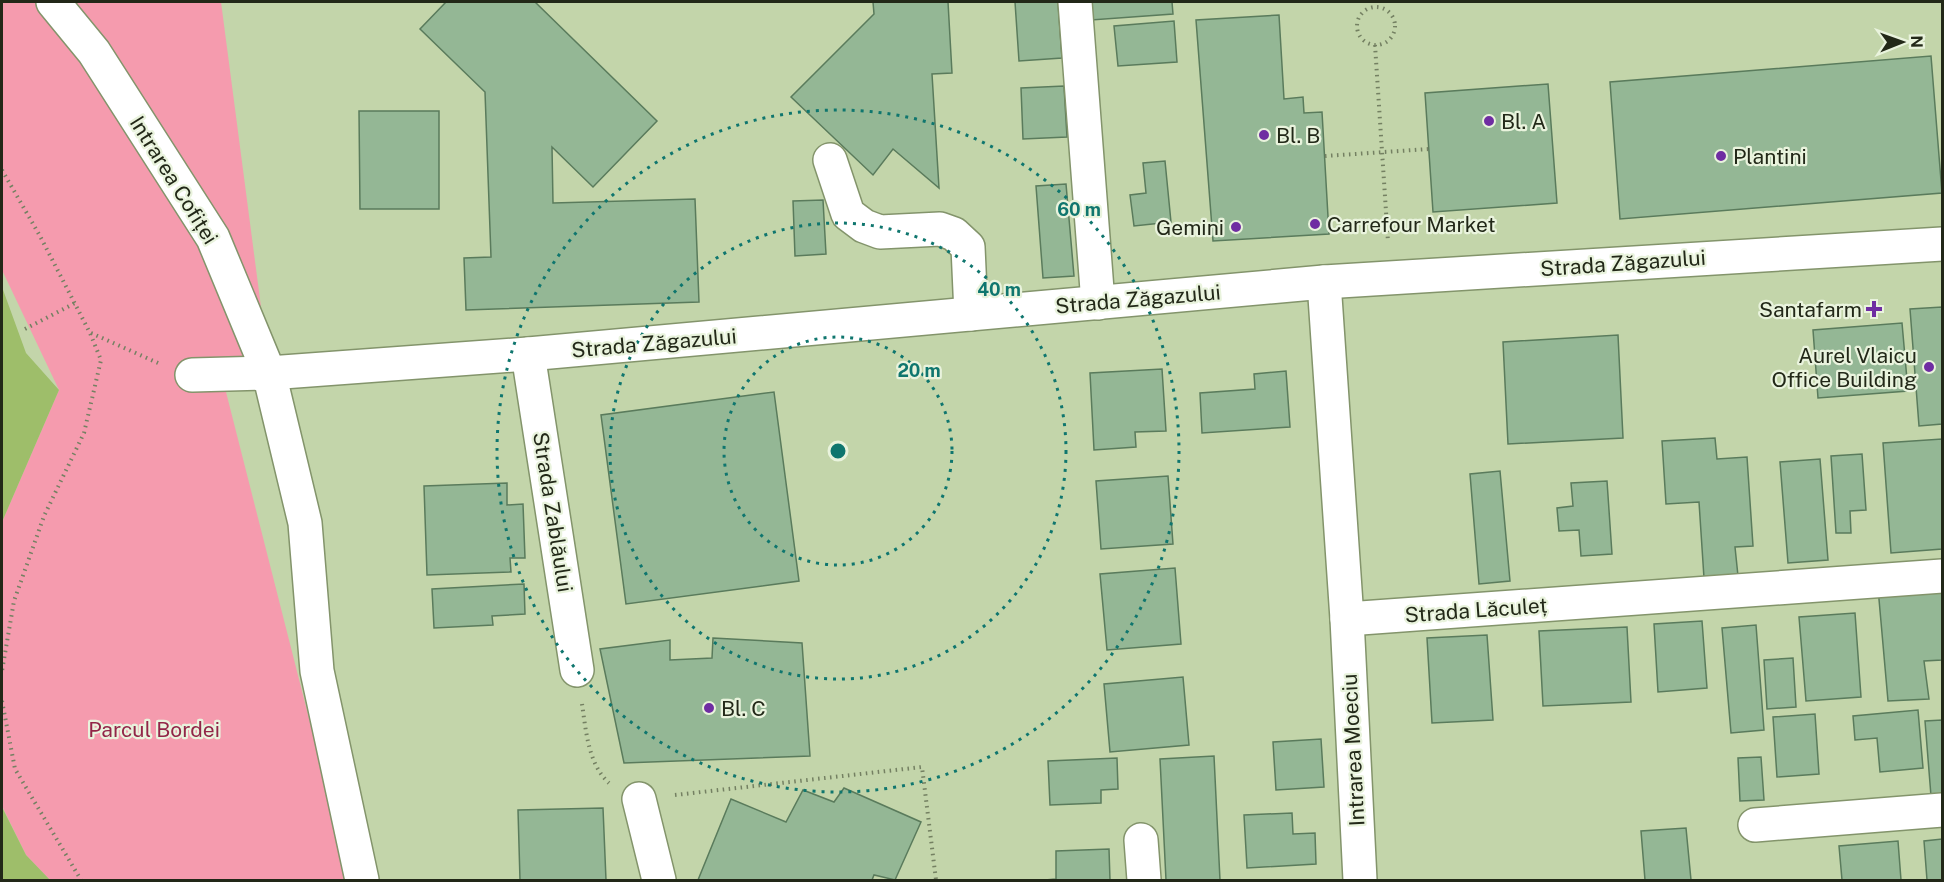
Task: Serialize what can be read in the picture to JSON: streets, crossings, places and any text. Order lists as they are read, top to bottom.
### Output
{
  "streets": {
    "street": [
      "Intrarea Cofiței",
      "Strada Zăgazului",
      "Strada Zablăului",
      "Strada Lăculeț",
      "Intrarea Moeciu"
    ]
  },
  "crossings": [
    ["Intrarea Cofiței", "Strada Zăgazului"],
    ["Strada Zăgazului", "Strada Zablăului"],
    ["Strada Lăculeț", "Intrarea Moeciu"]
  ],
  "parks": ["Parcul Bordei"],
  "places": {
    "other": [
      "Bl. A",
      "Bl. B",
      "Plantini",
      "Carrefour Market",
      "Gemini",
      "Aurel Vlaicu Office Building",
      "Bl. C"
    ],
    "health": ["Santafarm"]
  },
  "north": "right",
  "rings": ["60 m", "40 m", "20 m"]
}
